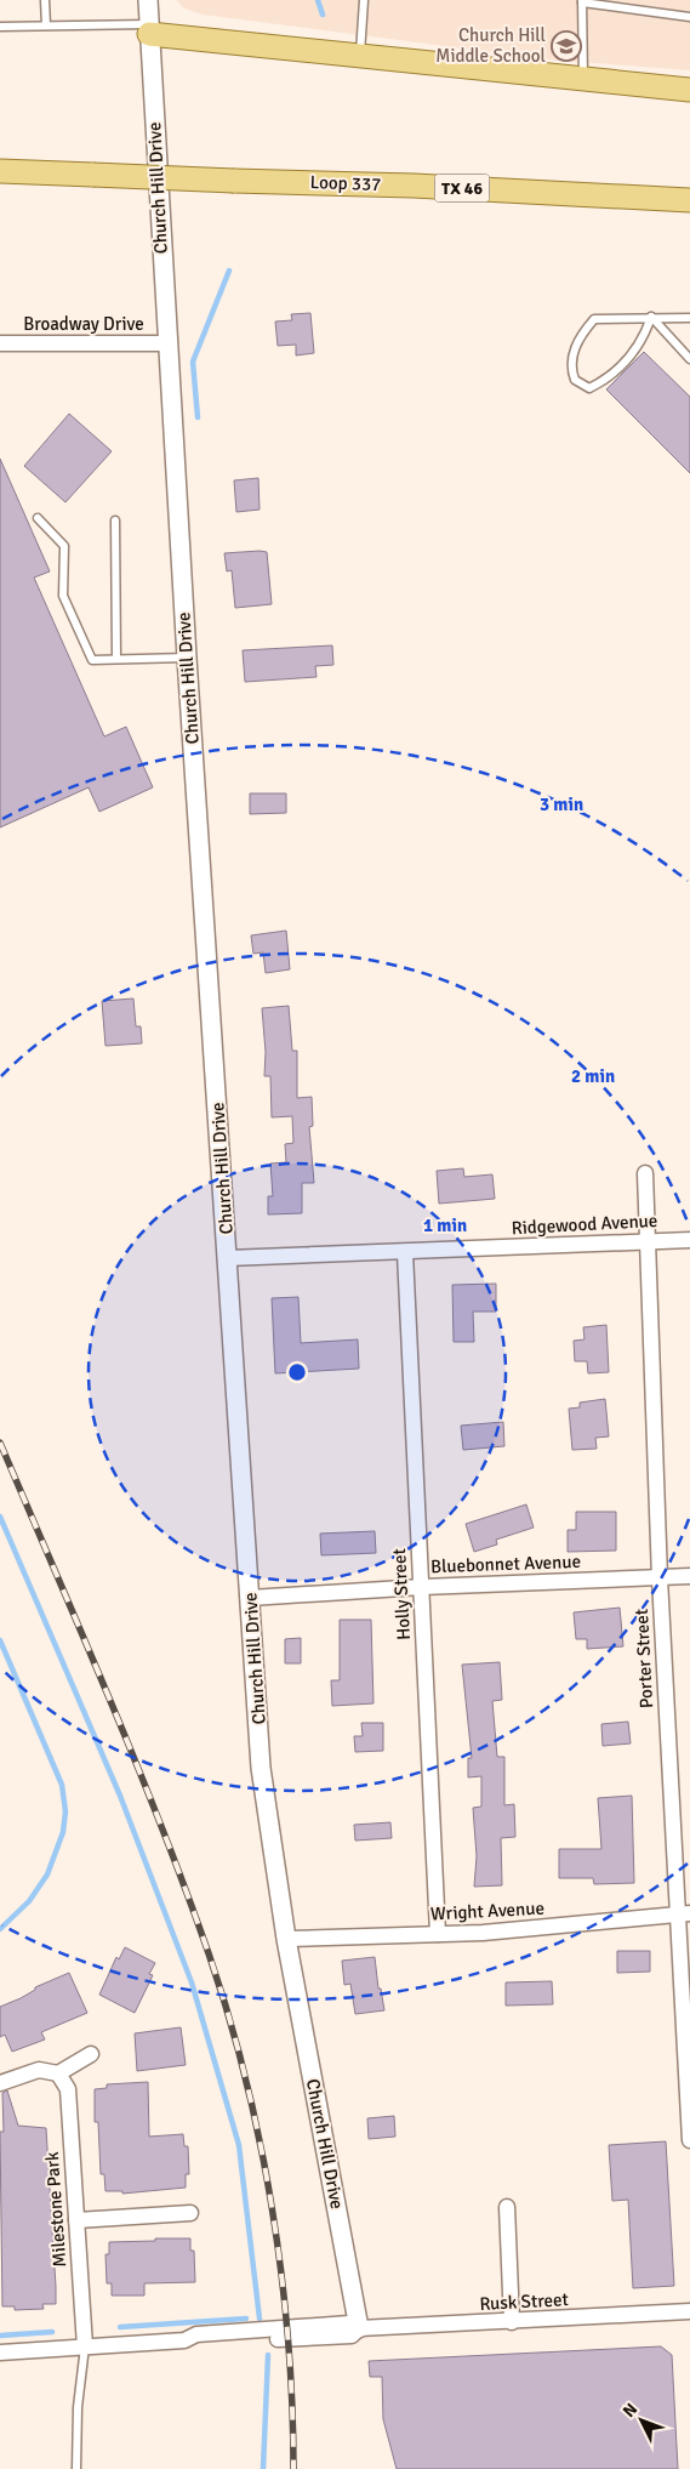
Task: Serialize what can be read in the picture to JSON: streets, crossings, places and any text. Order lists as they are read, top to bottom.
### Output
{
  "streets": {
    "main road": ["Loop 337", "TX 46"],
    "street": [
      "Church Hill Drive",
      "Broadway Drive",
      "Ridgewood Avenue",
      "Bluebonnet Avenue",
      "Holly Street",
      "Porter Street",
      "Wright Avenue",
      "Milestone Park",
      "Rusk Street"
    ]
  },
  "crossings": [
    ["Church Hill Drive", "Broadway Drive"],
    ["Church Hill Drive", "Ridgewood Avenue"],
    ["Church Hill Drive", "Bluebonnet Avenue"],
    ["Church Hill Drive", "Wright Avenue"],
    ["Church Hill Drive", "Rusk Street"],
    ["Ridgewood Avenue", "Holly Street"],
    ["Ridgewood Avenue", "Porter Street"],
    ["Bluebonnet Avenue", "Holly Street"],
    ["Bluebonnet Avenue", "Porter Street"],
    ["Holly Street", "Wright Avenue"],
    ["Porter Street", "Wright Avenue"],
    ["Milestone Park", "Rusk Street"]
  ],
  "places": {
    "school or university": ["Church Hill Middle School"]
  },
  "north": "top left",
  "rings": ["3 min", "2 min", "1 min"]
}
